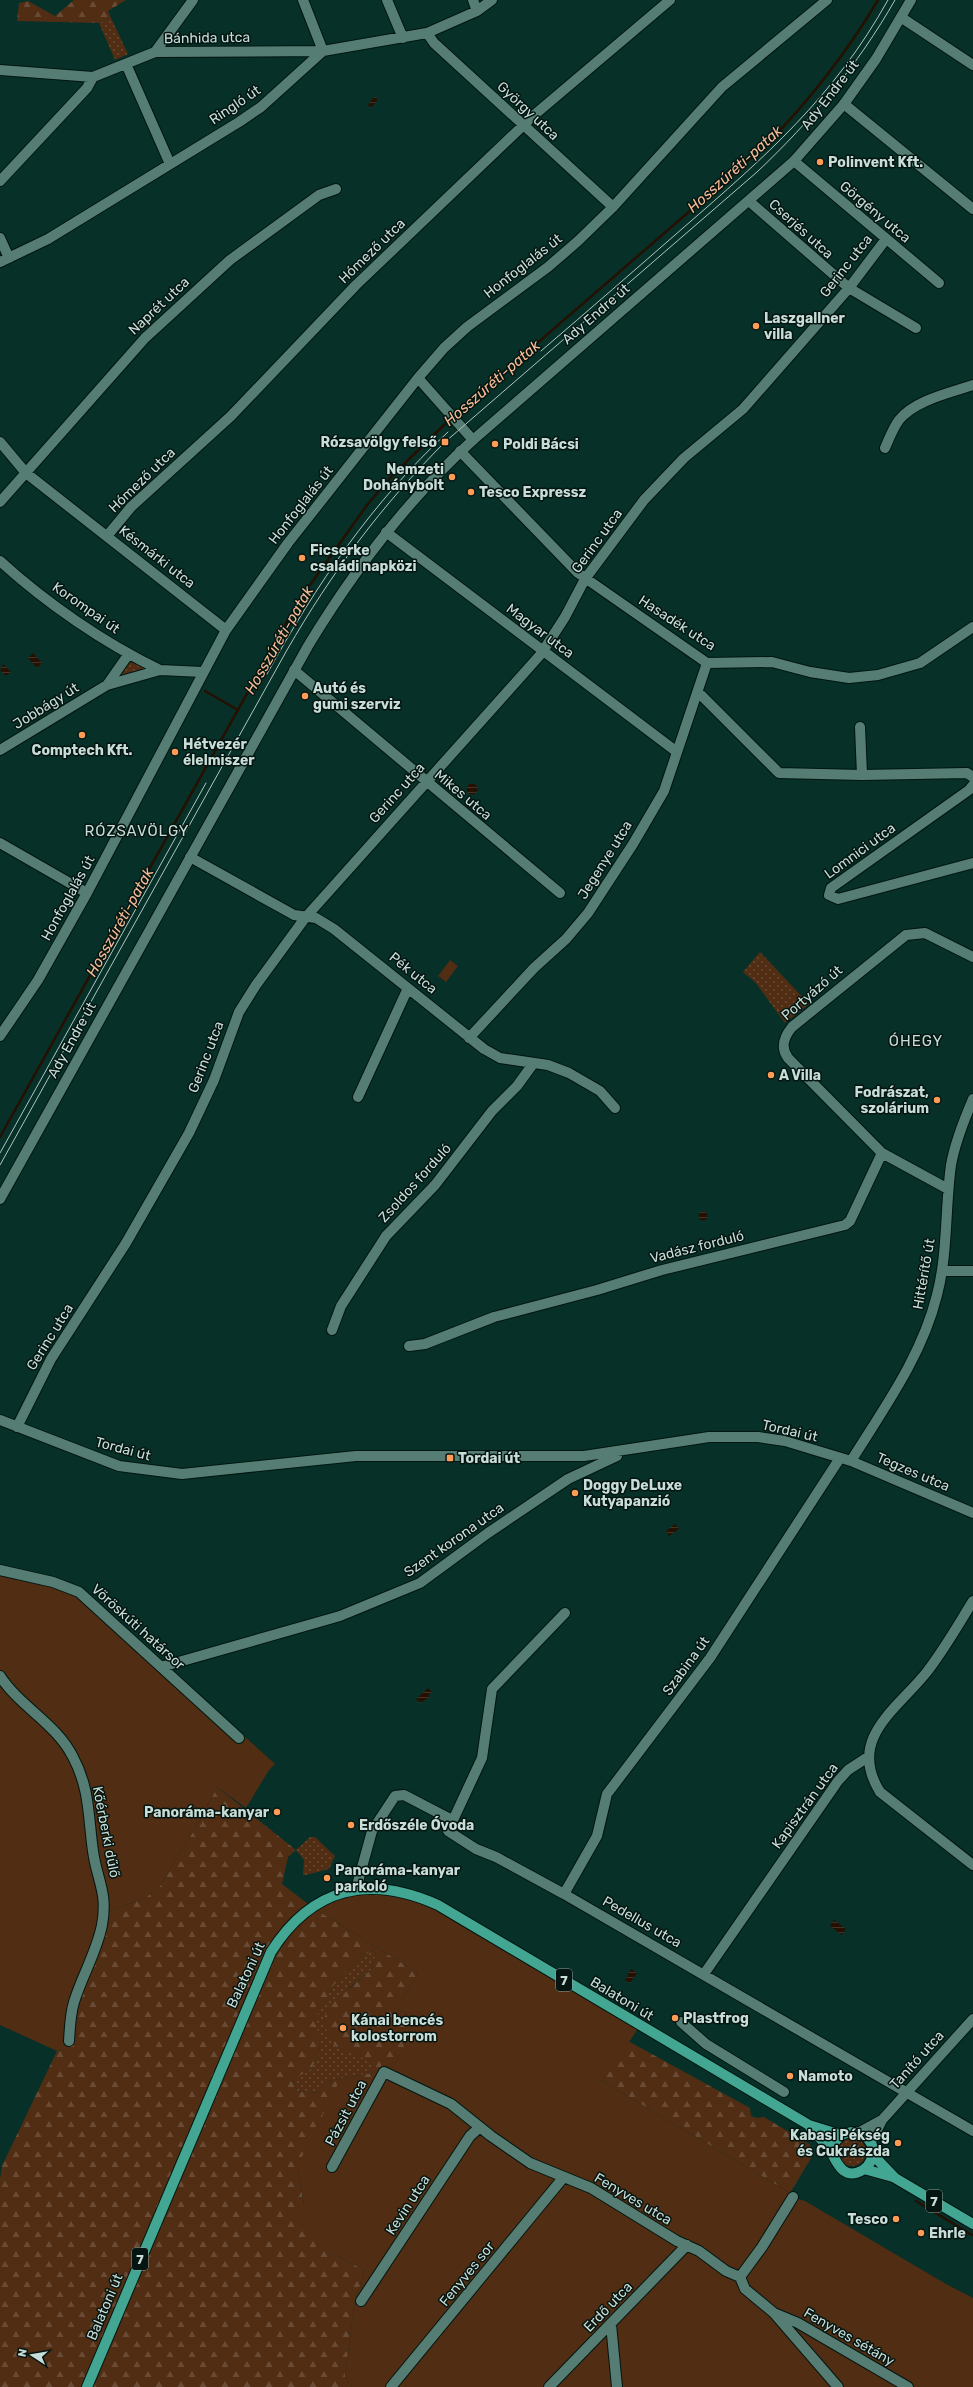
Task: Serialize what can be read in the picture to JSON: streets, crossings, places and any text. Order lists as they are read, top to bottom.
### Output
{
  "streets": {
    "main road": ["Balatoni út", "7"],
    "street": [
      "Bánhida utca",
      "Ady Endre út",
      "Ringló út",
      "György utca",
      "Görgény utca",
      "Cserjés utca",
      "Hómező utca",
      "Honfoglalás út",
      "Gerinc utca",
      "Naprét utca",
      "Késmárki utca",
      "Korompai út",
      "Hasadék utca",
      "Magyar utca",
      "Jobbágy út",
      "Mikes utca",
      "Lomnici utca",
      "Jegenye utca",
      "Pék utca",
      "Portyázó út",
      "Zsoldos forduló",
      "Vadász forduló",
      "Hittérítő út",
      "Tordai út",
      "Tegzes utca",
      "Szent korona utca",
      "Vöröskúti határsor",
      "Szabina út",
      "Kapisztrán utca",
      "Kőérberki dűlő",
      "Pedellus utca",
      "Tanító utca",
      "Pázsit utca",
      "Fenyves utca",
      "Kevin utca",
      "Fenyves sor",
      "Erdő utca",
      "Fenyves sétány"
    ]
  },
  "crossings": [
    ["Bánhida utca", "Ringló út"],
    ["Ady Endre út", "Görgény utca"],
    ["Ady Endre út", "Cserjés utca"],
    ["Ady Endre út", "Hasadék utca"],
    ["Ady Endre út", "Magyar utca"],
    ["Ady Endre út", "Mikes utca"],
    ["Ady Endre út", "Pék utca"],
    ["György utca", "Hómező utca"],
    ["György utca", "Honfoglalás út"],
    ["Görgény utca", "Gerinc utca"],
    ["Cserjés utca", "Gerinc utca"],
    ["Hómező utca", "Késmárki utca"],
    ["Honfoglalás út", "Késmárki utca"],
    ["Honfoglalás út", "Jobbágy út"],
    ["Gerinc utca", "Hasadék utca"],
    ["Gerinc utca", "Magyar utca"],
    ["Gerinc utca", "Mikes utca"],
    ["Gerinc utca", "Pék utca"],
    ["Gerinc utca", "Tordai út"],
    ["Naprét utca", "Késmárki utca"],
    ["Korompai út", "Jobbágy út"],
    ["Hasadék utca", "Jegenye utca"],
    ["Magyar utca", "Jegenye utca"],
    ["Jegenye utca", "Pék utca"],
    ["Pék utca", "Zsoldos forduló"],
    ["Portyázó út", "Vadász forduló"],
    ["Hittérítő út", "Tegzes utca"],
    ["Tordai út", "Tegzes utca"],
    ["Tordai út", "Szent korona utca"],
    ["Tordai út", "Szabina út"],
    ["Tegzes utca", "Szabina út"],
    ["Szent korona utca", "Vöröskúti határsor"],
    ["Szabina út", "Pedellus utca"],
    ["Kapisztrán utca", "Pedellus utca"],
    ["Pedellus utca", "Tanító utca"],
    ["Balatoni út", "Tanító utca"],
    ["Pázsit utca", "Fenyves utca"],
    ["Fenyves utca", "Kevin utca"],
    ["Fenyves utca", "Fenyves sor"],
    ["Fenyves utca", "Erdő utca"]
  ],
  "districts": ["RÓZSAVÖLGY", "ÓHEGY"],
  "water": ["Hosszúréti-patak"],
  "places": {
    "other": [
      "Polinvent Kft.",
      "Laszgallner villa",
      "Poldi Bácsi",
      "Nemzeti Dohánybolt",
      "Tesco Expressz",
      "Ficserke családi napközi",
      "Autó és gumi szerviz",
      "Comptech Kft.",
      "Hétvezér élelmiszer",
      "A Villa",
      "Fodrászat, szolárium",
      "Doggy DeLuxe Kutyapanzió",
      "Panoráma-kanyar",
      "Erdőszéle Óvoda",
      "Panoráma-kanyar parkoló",
      "Plastfrog",
      "Kánai bencés kolostorrom",
      "Namoto",
      "Kabasi Pékség és Cukrászda",
      "Tesco",
      "Ehrle"
    ],
    "transit": ["Rózsavölgy felső", "Tordai út"]
  },
  "north": "left"
}
